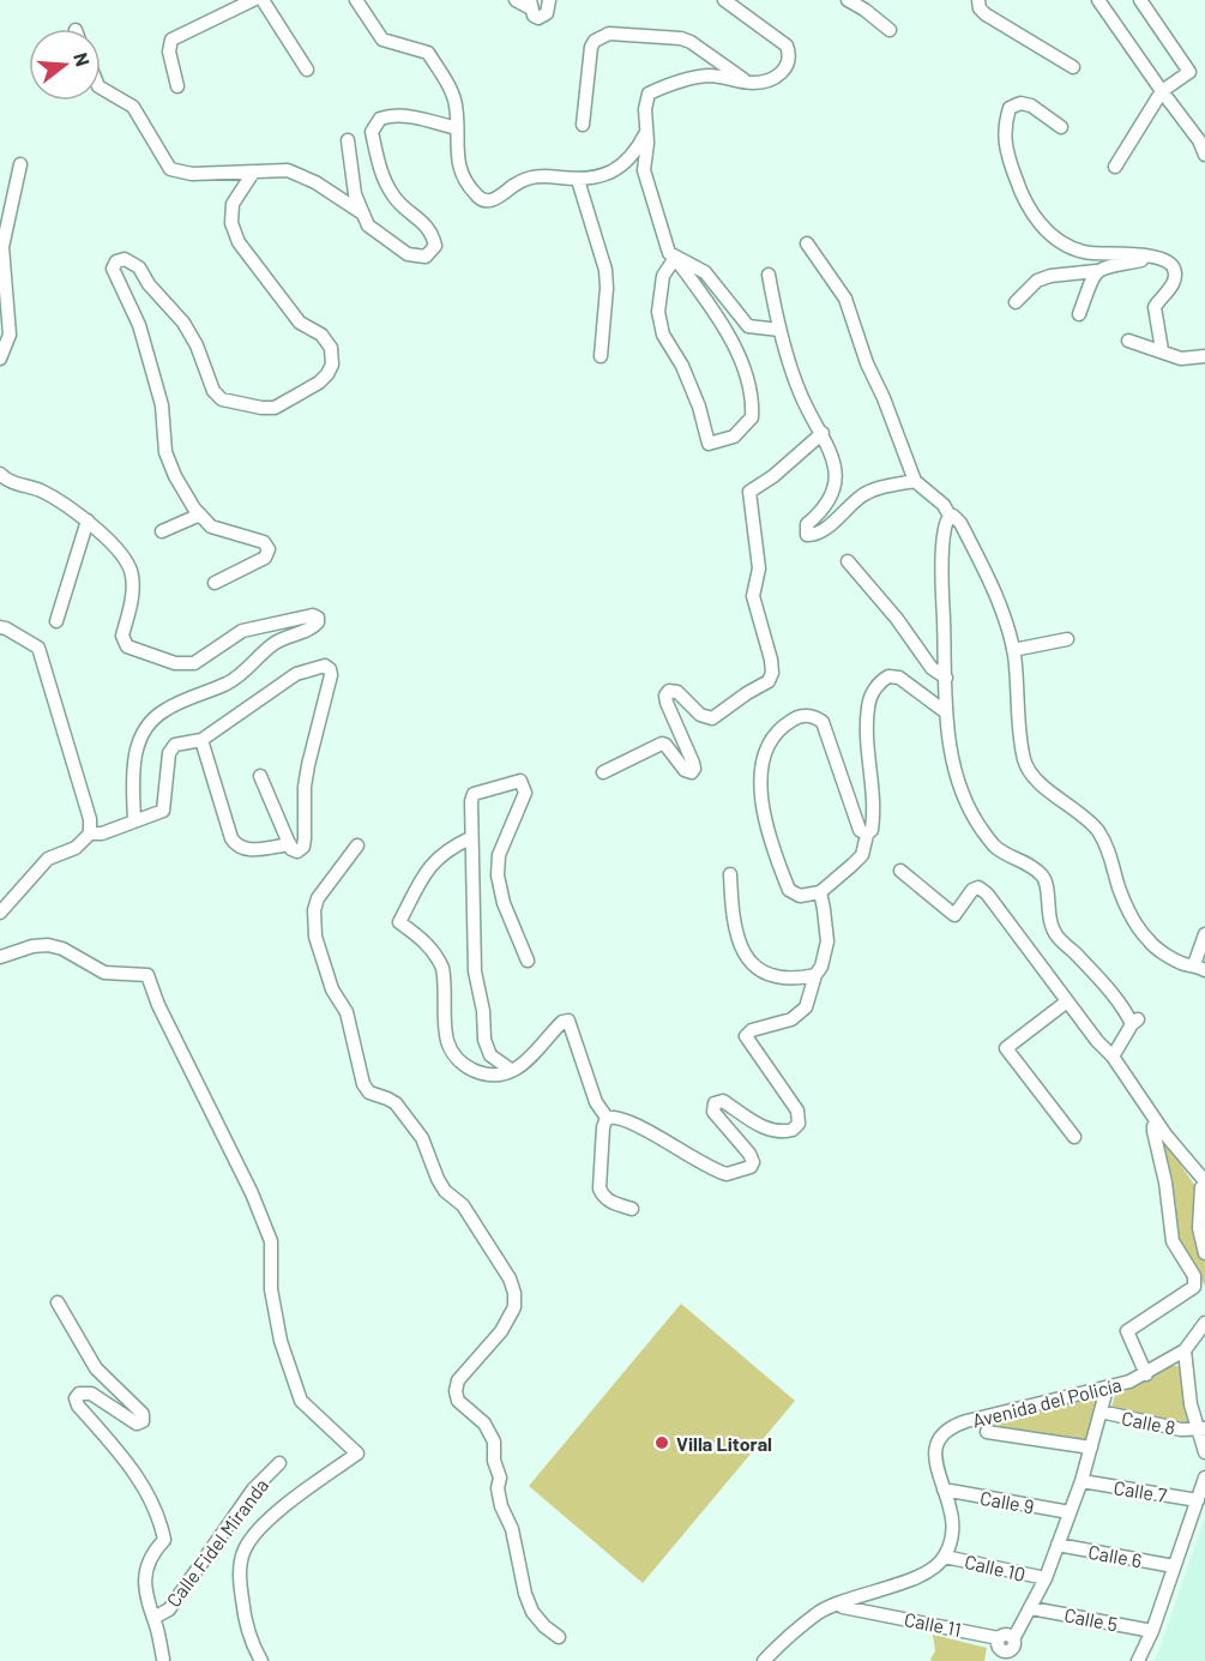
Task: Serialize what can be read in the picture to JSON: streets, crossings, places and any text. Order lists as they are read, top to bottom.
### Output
{
  "streets": {
    "street": [
      "Avenida del Policía",
      "Calle 8",
      "Calle 7",
      "Calle 9",
      "Calle Fidel Miranda",
      "Calle 6",
      "Calle 10",
      "Calle 5",
      "Calle 11"
    ]
  },
  "crossings": [
    ["Avenida del Policía", "Calle 9"],
    ["Avenida del Policía", "Calle 10"]
  ],
  "places": ["Villa Litoral"],
  "north": "right"
}
